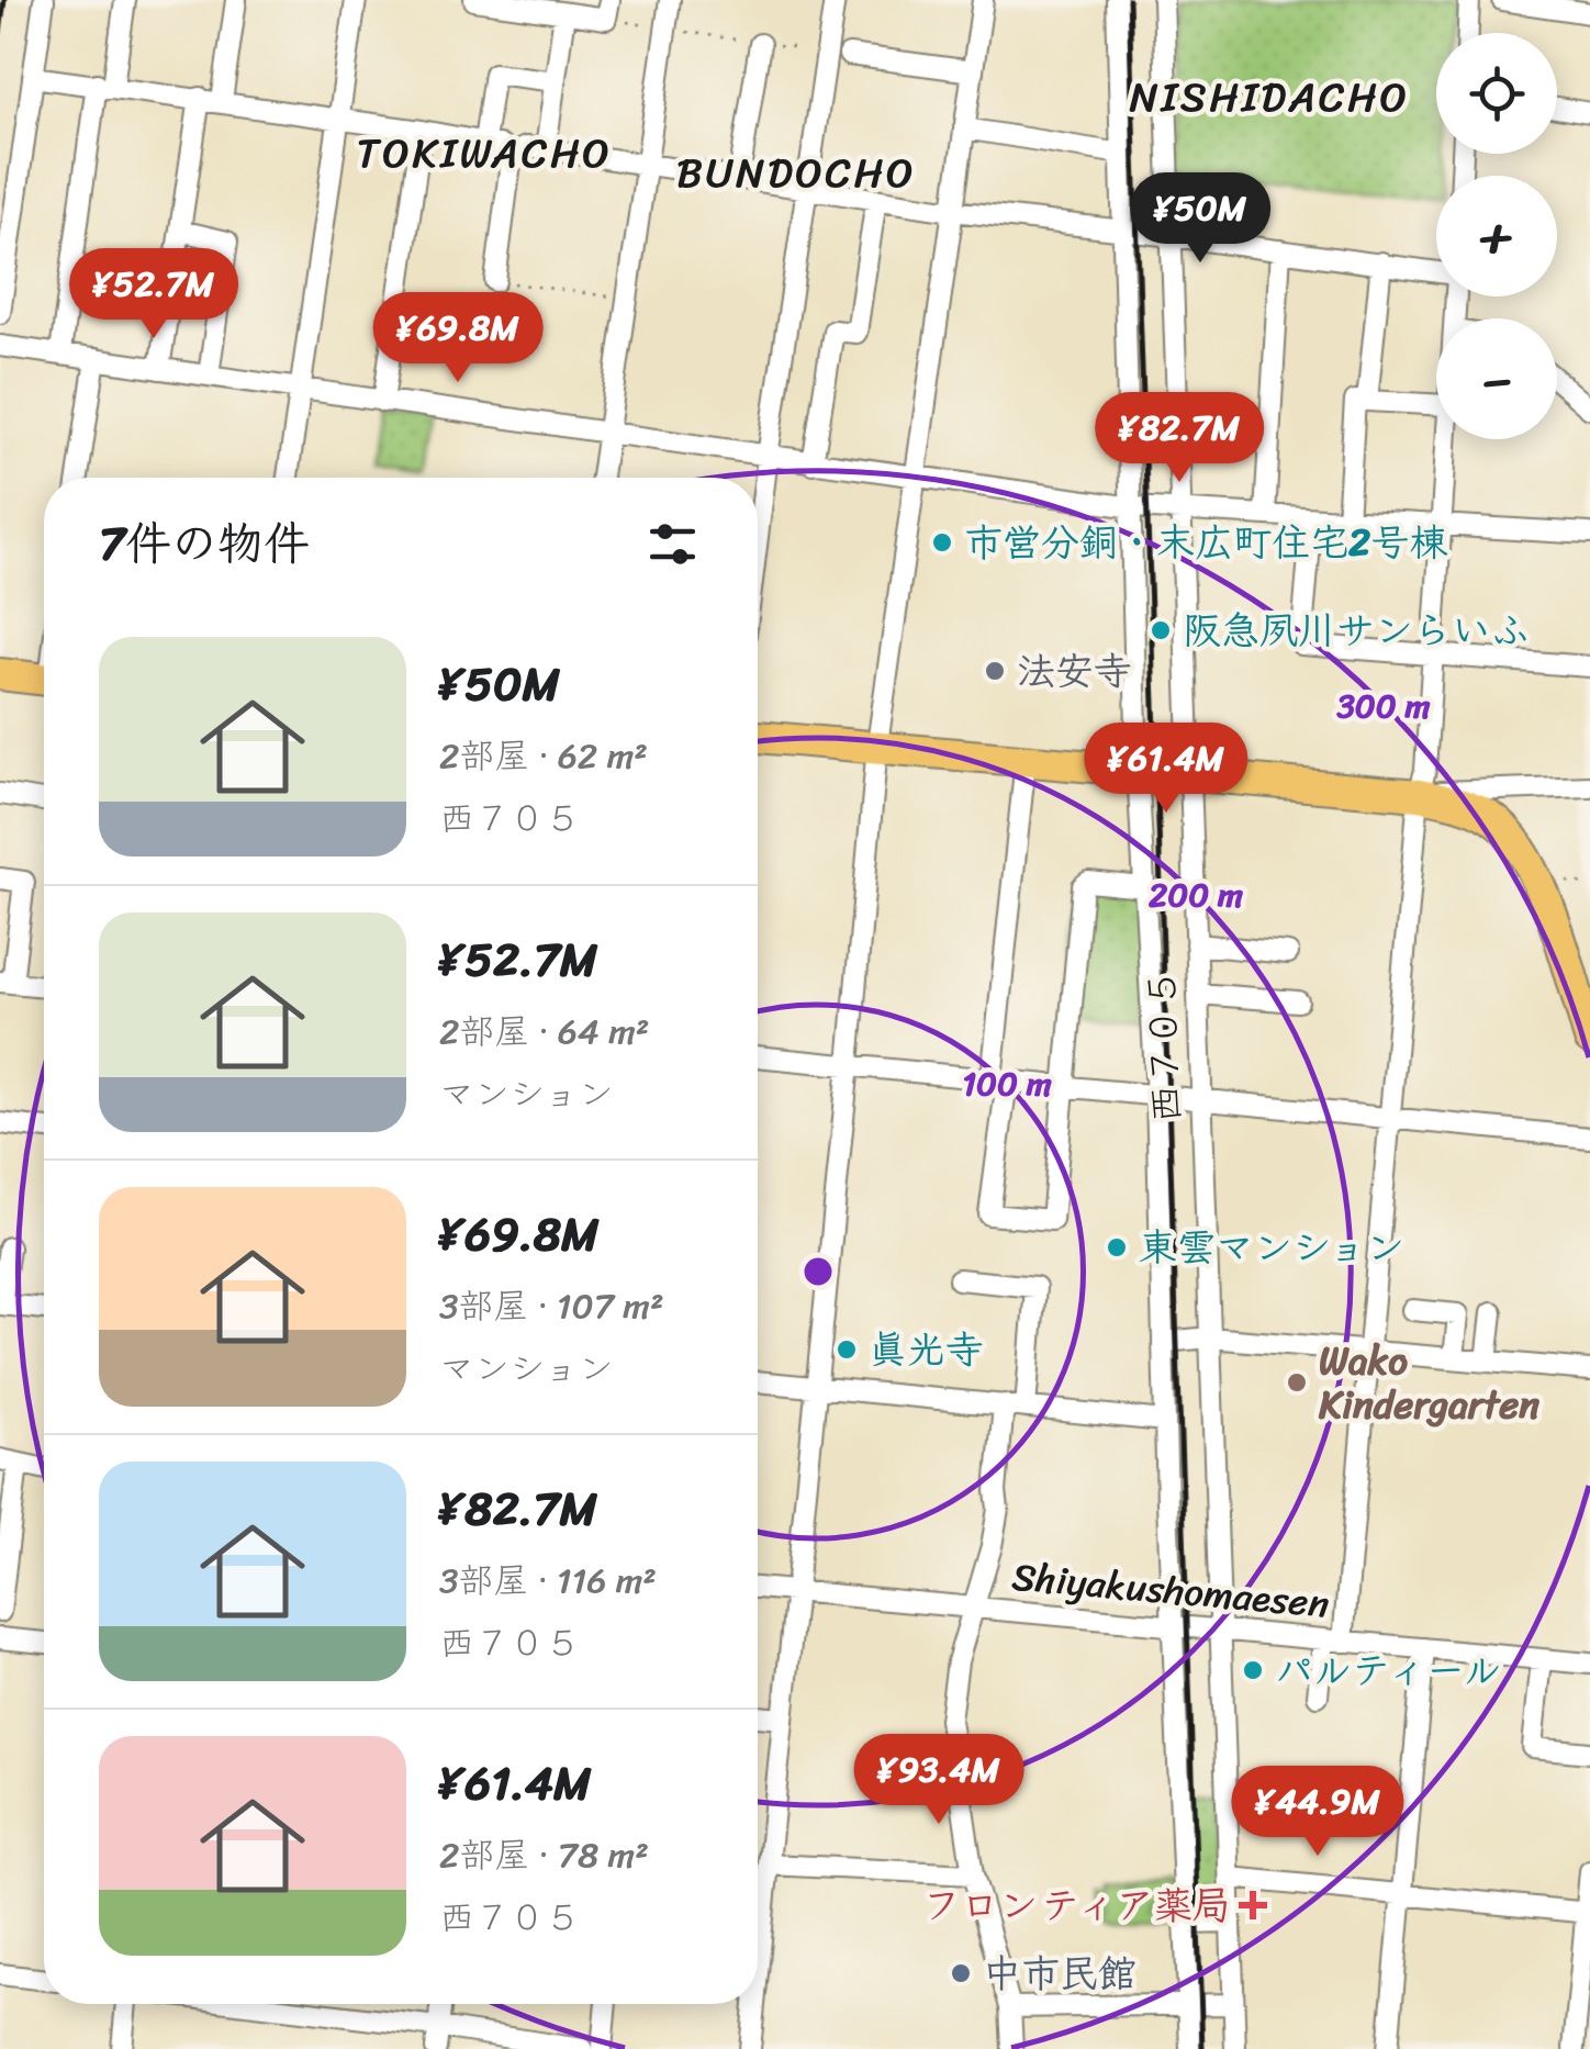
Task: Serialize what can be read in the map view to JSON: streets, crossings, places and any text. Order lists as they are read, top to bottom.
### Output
{
  "streets": {
    "street": ["西７０５", "Shiyakushomaesen"]
  },
  "crossings": [
    ["西７０５", "Shiyakushomaesen"]
  ],
  "districts": ["NISHIDACHO", "TOKIWACHO", "BUNDOCHO"],
  "places": {
    "other": [
      "市営分銅・末広町住宅2号棟",
      "阪急夙川サンらいふ",
      "法安寺",
      "東雲マンション",
      "眞光寺",
      "Wako Kindergarten",
      "パルティール",
      "中市民館"
    ],
    "health": ["フロンティア薬局"]
  },
  "page": {
    "map_buttons": ["+", "−"],
    "price": [
      "¥50M",
      "¥52.7M",
      "¥69.8M",
      "¥82.7M",
      "¥61.4M",
      "¥93.4M",
      "¥44.9M"
    ],
    "heading": "7件の物件",
    "list": [
      {
        "name": "¥50M",
        "note": "2部屋 · 62 m² · 西７０５"
      },
      {
        "name": "¥52.7M",
        "note": "2部屋 · 64 m² · マンション"
      },
      {
        "name": "¥69.8M",
        "note": "3部屋 · 107 m² · マンション"
      },
      {
        "name": "¥82.7M",
        "note": "3部屋 · 116 m² · 西７０５"
      },
      {
        "name": "¥61.4M",
        "note": "2部屋 · 78 m² · 西７０５"
      }
    ]
  },
  "rings": ["300 m", "200 m", "100 m"]
}
